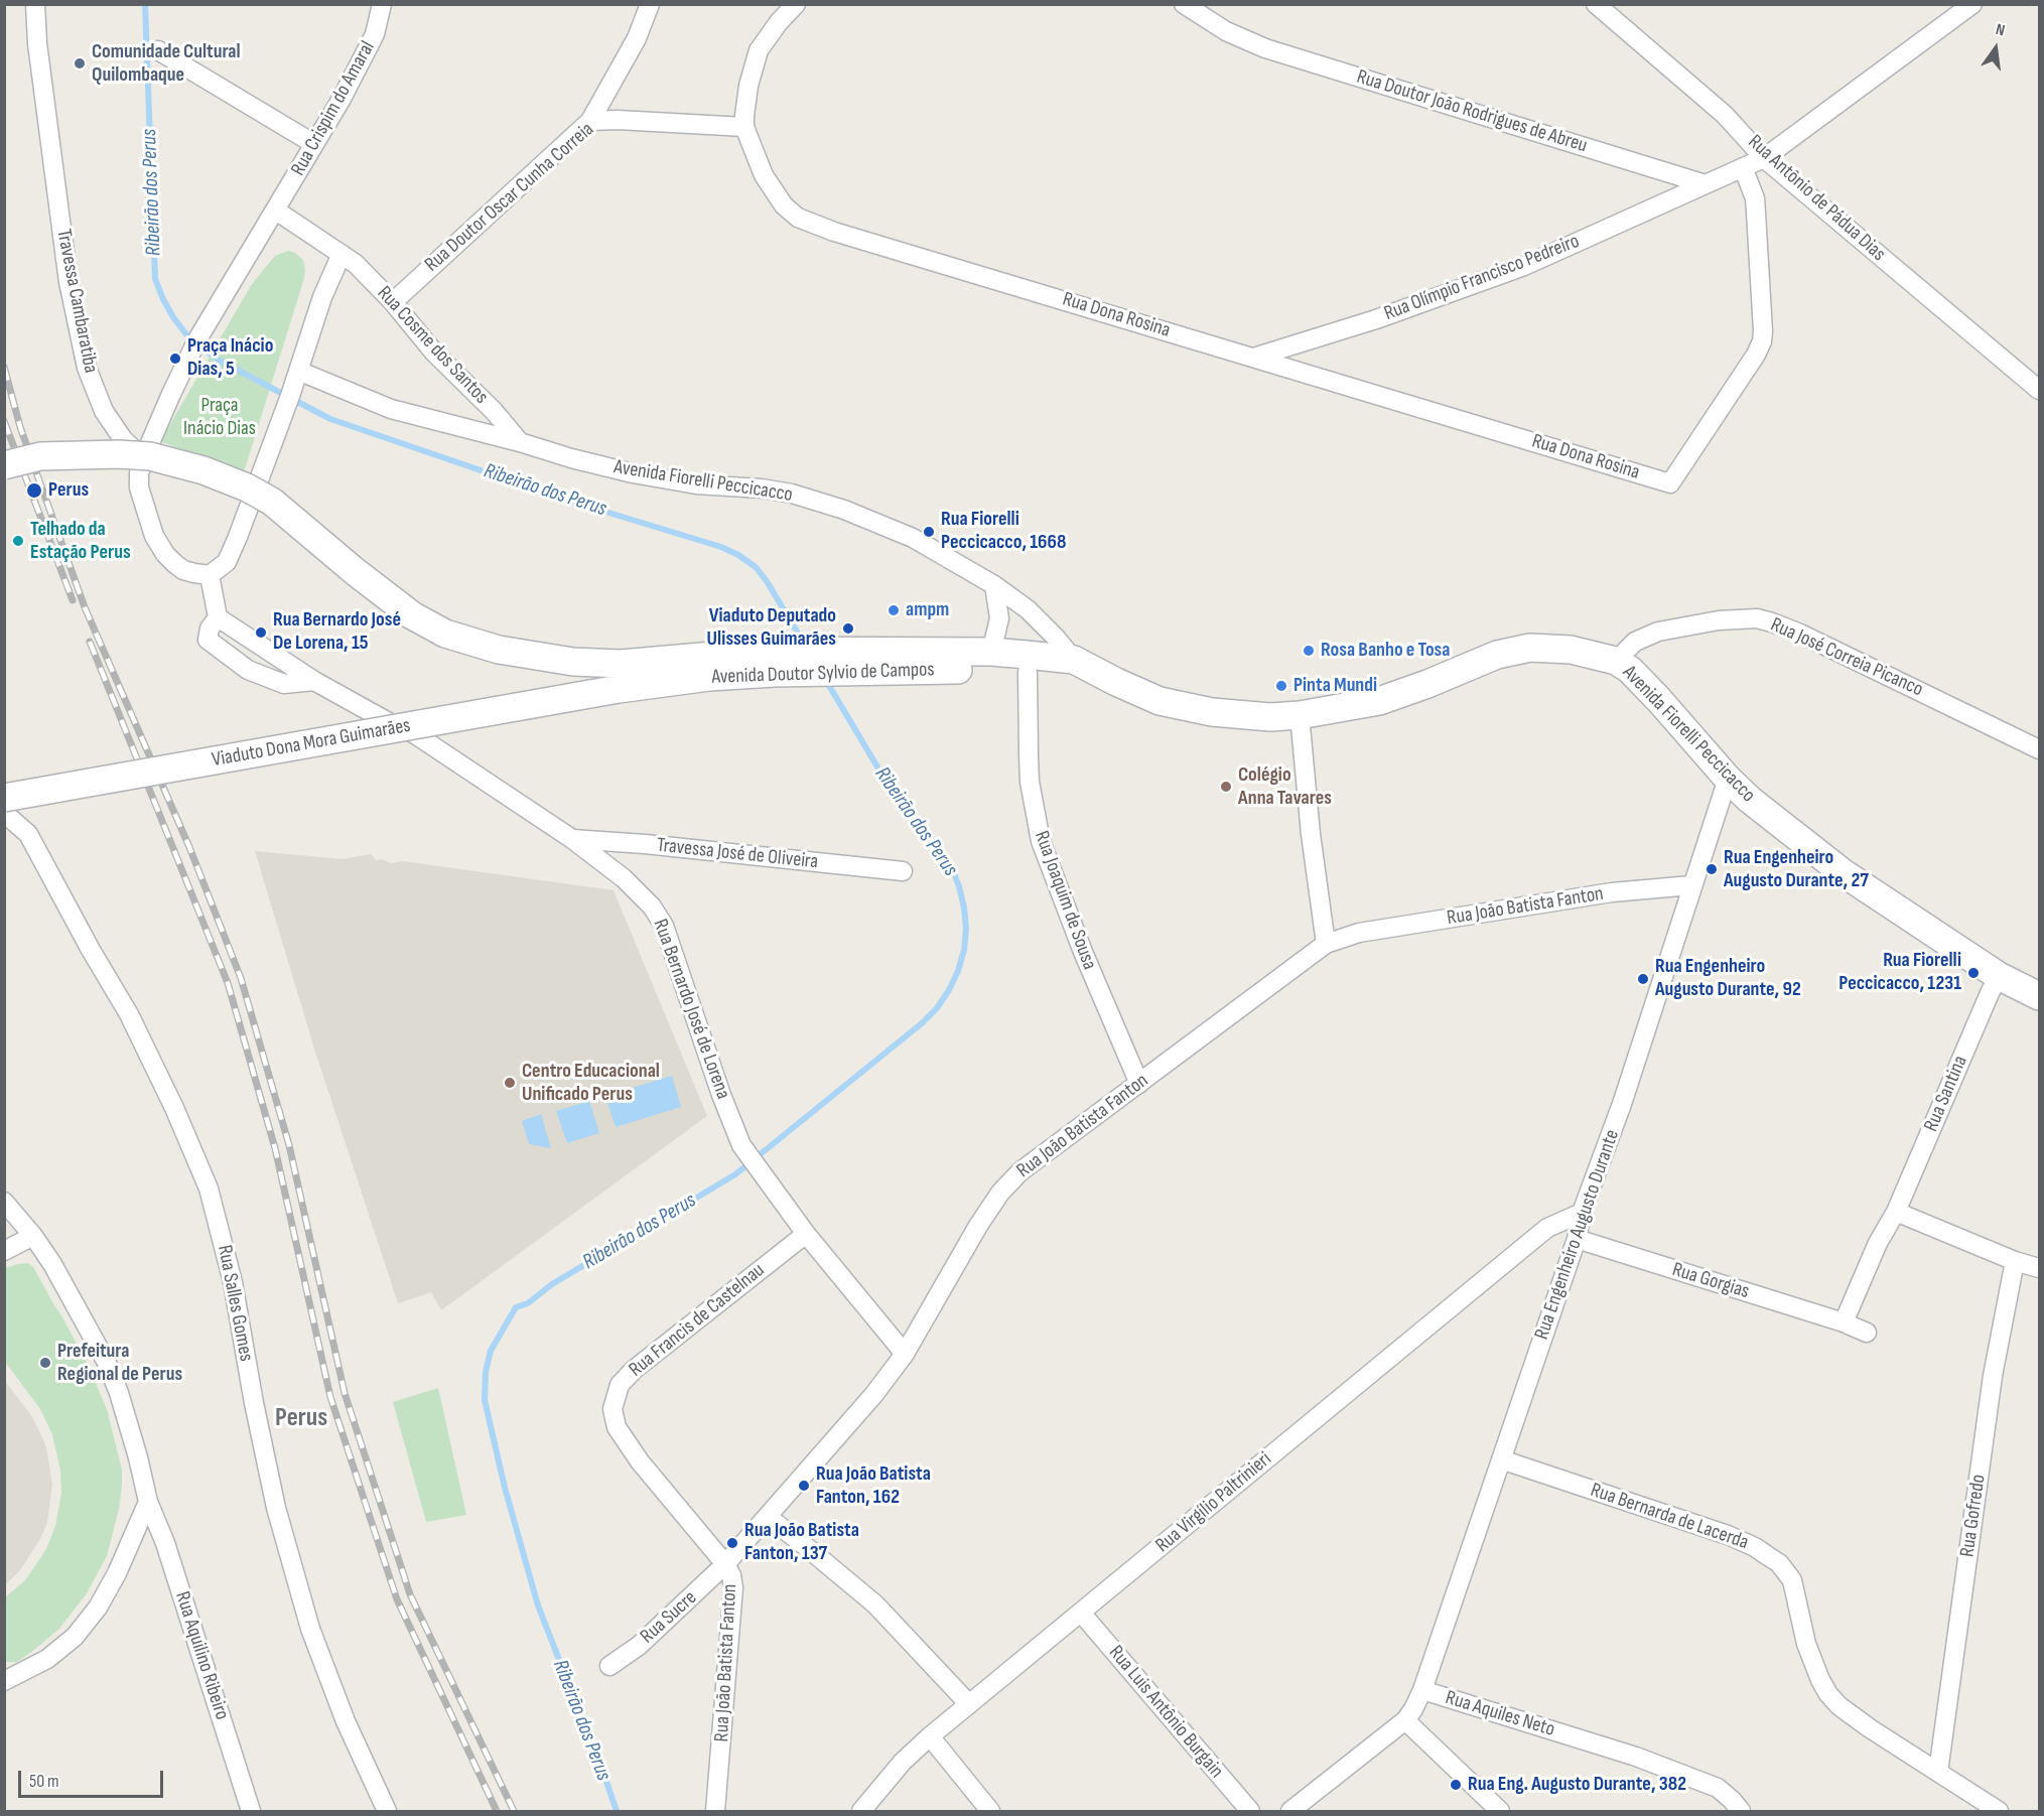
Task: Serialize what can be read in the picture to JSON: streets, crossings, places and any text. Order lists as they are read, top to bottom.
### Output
{
  "streets": {
    "main road": ["Avenida Fiorelli Peccicacco", "Avenida Doutor Sylvio de Campos", "Viaduto Dona Mora Guimarães"],
    "street": [
      "Rua Crispim do Amaral",
      "Rua Doutor João Rodrigues de Abreu",
      "Rua Doutor Oscar Cunha Correia",
      "Rua Antônio de Pádua Dias",
      "Rua Olímpio Francisco Pedreiro",
      "Travessa Cambaratiba",
      "Rua Dona Rosina",
      "Rua Cosme dos Santos",
      "Rua José Correia Picanco",
      "Travessa José de Oliveira",
      "Rua Joaquim de Sousa",
      "Rua João Batista Fanton",
      "Rua Bernardo José de Lorena",
      "Rua Santina",
      "Rua Engenheiro Augusto Durante",
      "Rua Gorgias",
      "Rua Salles Gomes",
      "Rua Francis de Castelnau",
      "Rua Virgílio Paltrinieri",
      "Rua Gofredo",
      "Rua Bernarda de Lacerda",
      "Rua Sucre",
      "Rua Aquilino Ribeiro",
      "Rua Luis Antônio Burgain",
      "Rua Aquiles Neto"
    ]
  },
  "crossings": [
    ["Rua Doutor João Rodrigues de Abreu", "Rua Olímpio Francisco Pedreiro"],
    ["Rua Doutor Oscar Cunha Correia", "Rua Dona Rosina"],
    ["Rua Doutor Oscar Cunha Correia", "Rua Cosme dos Santos"],
    ["Rua Olímpio Francisco Pedreiro", "Rua Dona Rosina"],
    ["Rua Cosme dos Santos", "Avenida Fiorelli Peccicacco"],
    ["Avenida Fiorelli Peccicacco", "Rua José Correia Picanco"],
    ["Avenida Fiorelli Peccicacco", "Avenida Doutor Sylvio de Campos"],
    ["Avenida Fiorelli Peccicacco", "Rua Joaquim de Sousa"],
    ["Avenida Fiorelli Peccicacco", "Rua Santina"],
    ["Avenida Fiorelli Peccicacco", "Rua Engenheiro Augusto Durante"],
    ["Avenida Doutor Sylvio de Campos", "Viaduto Dona Mora Guimarães"],
    ["Avenida Doutor Sylvio de Campos", "Rua Joaquim de Sousa"],
    ["Viaduto Dona Mora Guimarães", "Rua Bernardo José de Lorena"],
    ["Travessa José de Oliveira", "Rua Bernardo José de Lorena"],
    ["Rua Joaquim de Sousa", "Rua João Batista Fanton"],
    ["Rua João Batista Fanton", "Rua Bernardo José de Lorena"],
    ["Rua João Batista Fanton", "Rua Engenheiro Augusto Durante"],
    ["Rua João Batista Fanton", "Rua Francis de Castelnau"],
    ["Rua João Batista Fanton", "Rua Sucre"],
    ["Rua Bernardo José de Lorena", "Rua Francis de Castelnau"],
    ["Rua Engenheiro Augusto Durante", "Rua Gorgias"],
    ["Rua Engenheiro Augusto Durante", "Rua Virgílio Paltrinieri"],
    ["Rua Engenheiro Augusto Durante", "Rua Bernarda de Lacerda"],
    ["Rua Engenheiro Augusto Durante", "Rua Aquiles Neto"],
    ["Rua Francis de Castelnau", "Rua Sucre"],
    ["Rua Virgílio Paltrinieri", "Rua Luis Antônio Burgain"],
    ["Rua Gofredo", "Rua Bernarda de Lacerda"]
  ],
  "districts": ["Perus"],
  "water": ["Ribeirão dos Perus"],
  "parks": ["Praça Inácio Dias"],
  "places": [
    "Comunidade Cultural Quilombaque",
    "Praça Inácio Dias, 5",
    "Perus",
    "Rua Fiorelli Peccicacco, 1668",
    "Telhado da Estação Perus",
    "ampm",
    "Viaduto Deputado Ulisses Guimarães",
    "Rua Bernardo José De Lorena, 15",
    "Rosa Banho e Tosa",
    "Pinta Mundi",
    "Colégio Anna Tavares",
    "Rua Engenheiro Augusto Durante, 27",
    "Rua Fiorelli Peccicacco, 1231",
    "Rua Engenheiro Augusto Durante, 92",
    "Centro Educacional Unificado Perus",
    "Prefeitura Regional de Perus",
    "Rua João Batista Fanton, 162",
    "Rua João Batista Fanton, 137",
    "Rua Eng. Augusto Durante, 382"
  ],
  "scale_bar": "50 m",
  "north": "top"
}
